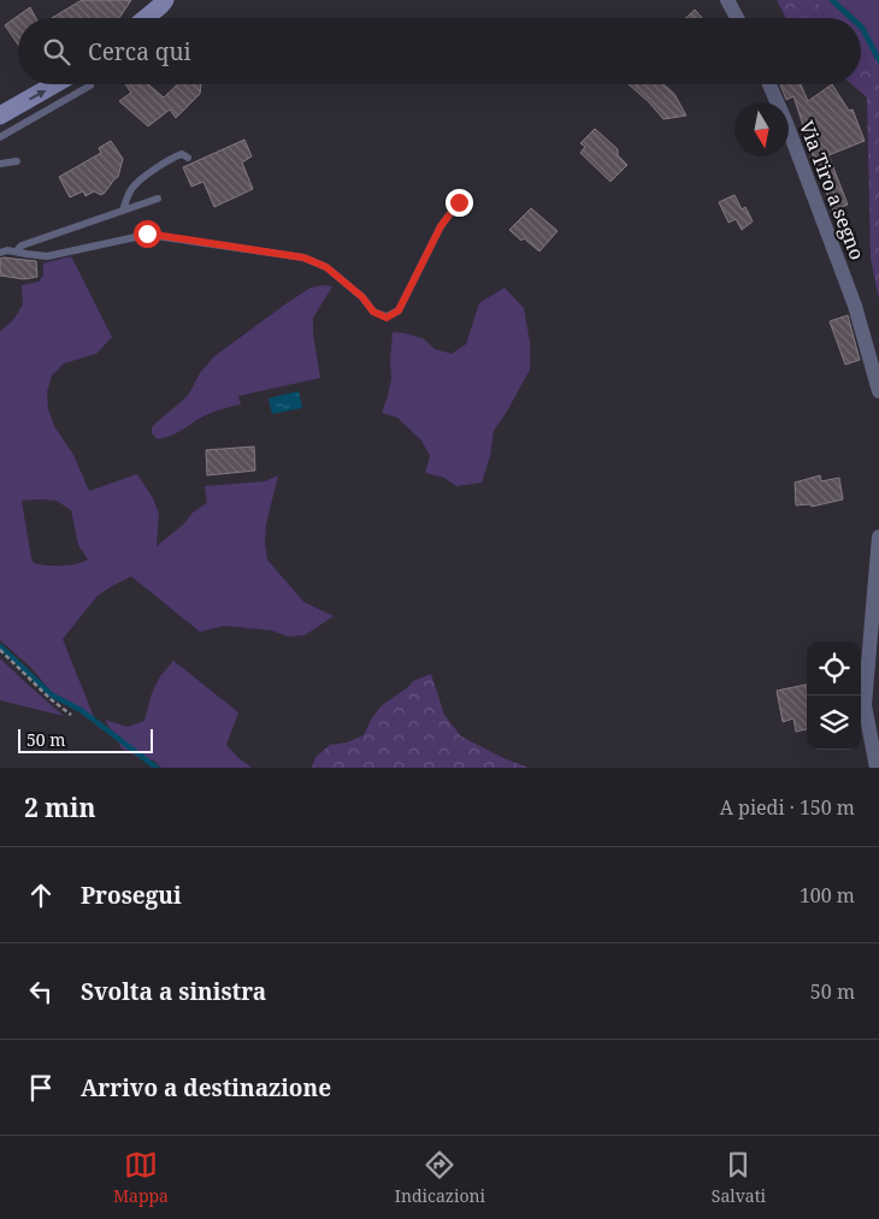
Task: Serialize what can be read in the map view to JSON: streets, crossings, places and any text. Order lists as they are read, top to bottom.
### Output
{
  "streets": {
    "street": ["Via Tiro a segno"]
  },
  "scale_bar": "50 m",
  "north": "bottom",
  "page": {
    "search": "Cerca qui",
    "scale": "50 m",
    "heading": ["2 min", "A piedi · 150 m"],
    "list": [
      ["Prosegui", "100 m"],
      ["Svolta a sinistra", "50 m"],
      "Arrivo a destinazione"
    ],
    "nav": ["Mappa", "Indicazioni", "Salvati"]
  }
}
